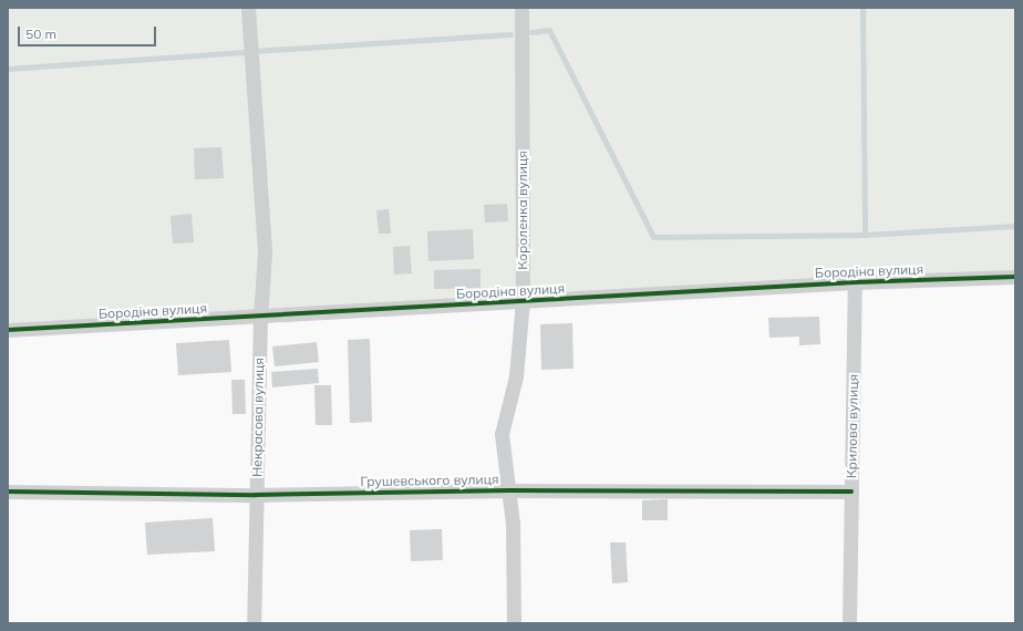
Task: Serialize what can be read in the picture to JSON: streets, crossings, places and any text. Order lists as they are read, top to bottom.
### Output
{
  "streets": {
    "street": [
      "Короленка вулиця",
      "Бородіна вулиця",
      "Некрасова вулиця",
      "Крилова вулиця",
      "Грушевського вулиця"
    ]
  },
  "crossings": [
    ["Короленка вулиця", "Бородіна вулиця"],
    ["Короленка вулиця", "Грушевського вулиця"],
    ["Бородіна вулиця", "Некрасова вулиця"],
    ["Бородіна вулиця", "Крилова вулиця"],
    ["Некрасова вулиця", "Грушевського вулиця"],
    ["Крилова вулиця", "Грушевського вулиця"]
  ],
  "scale_bar": "50 m"
}
